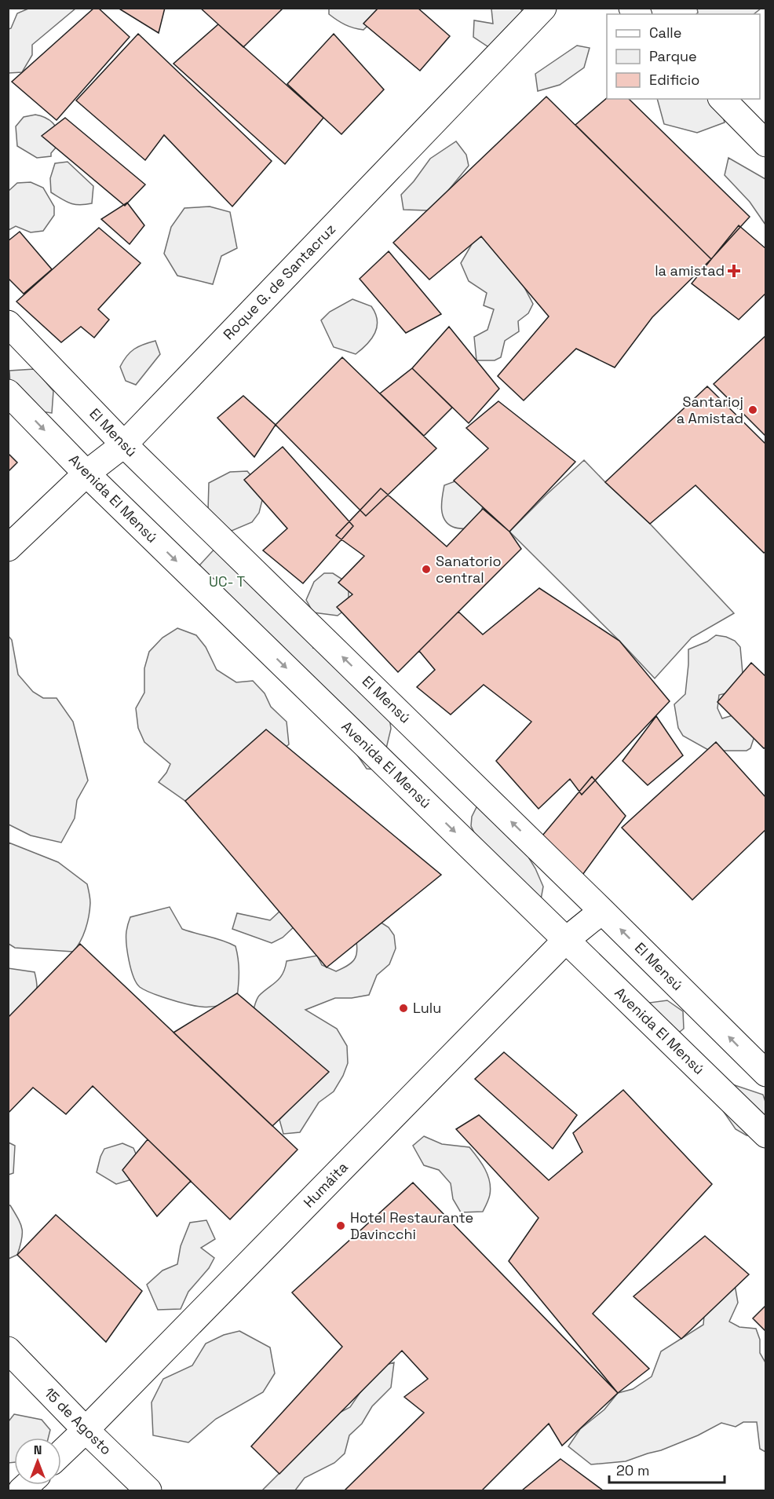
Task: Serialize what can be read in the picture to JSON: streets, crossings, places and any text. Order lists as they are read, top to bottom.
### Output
{
  "streets": {
    "street": [
      "Roque G. de Santacruz",
      "El Mensú",
      "Avenida El Mensú",
      "Humáita",
      "15 de Agosto"
    ]
  },
  "crossings": [
    ["Roque G. de Santacruz", "El Mensú"],
    ["Roque G. de Santacruz", "Avenida El Mensú"],
    ["El Mensú", "Humáita"],
    ["Avenida El Mensú", "Humáita"],
    ["Humáita", "15 de Agosto"]
  ],
  "one_way": ["El Mensú", "Avenida El Mensú"],
  "parks": ["UC- T"],
  "places": {
    "health": ["la amistad"],
    "other": [
      "Santarioj a Amistad",
      "Sanatorio central",
      "Lulu",
      "Hotel Restaurante Davincchi"
    ]
  },
  "legend": ["Calle", "Parque", "Edificio"],
  "scale_bar": "20 m",
  "north": "top"
}
